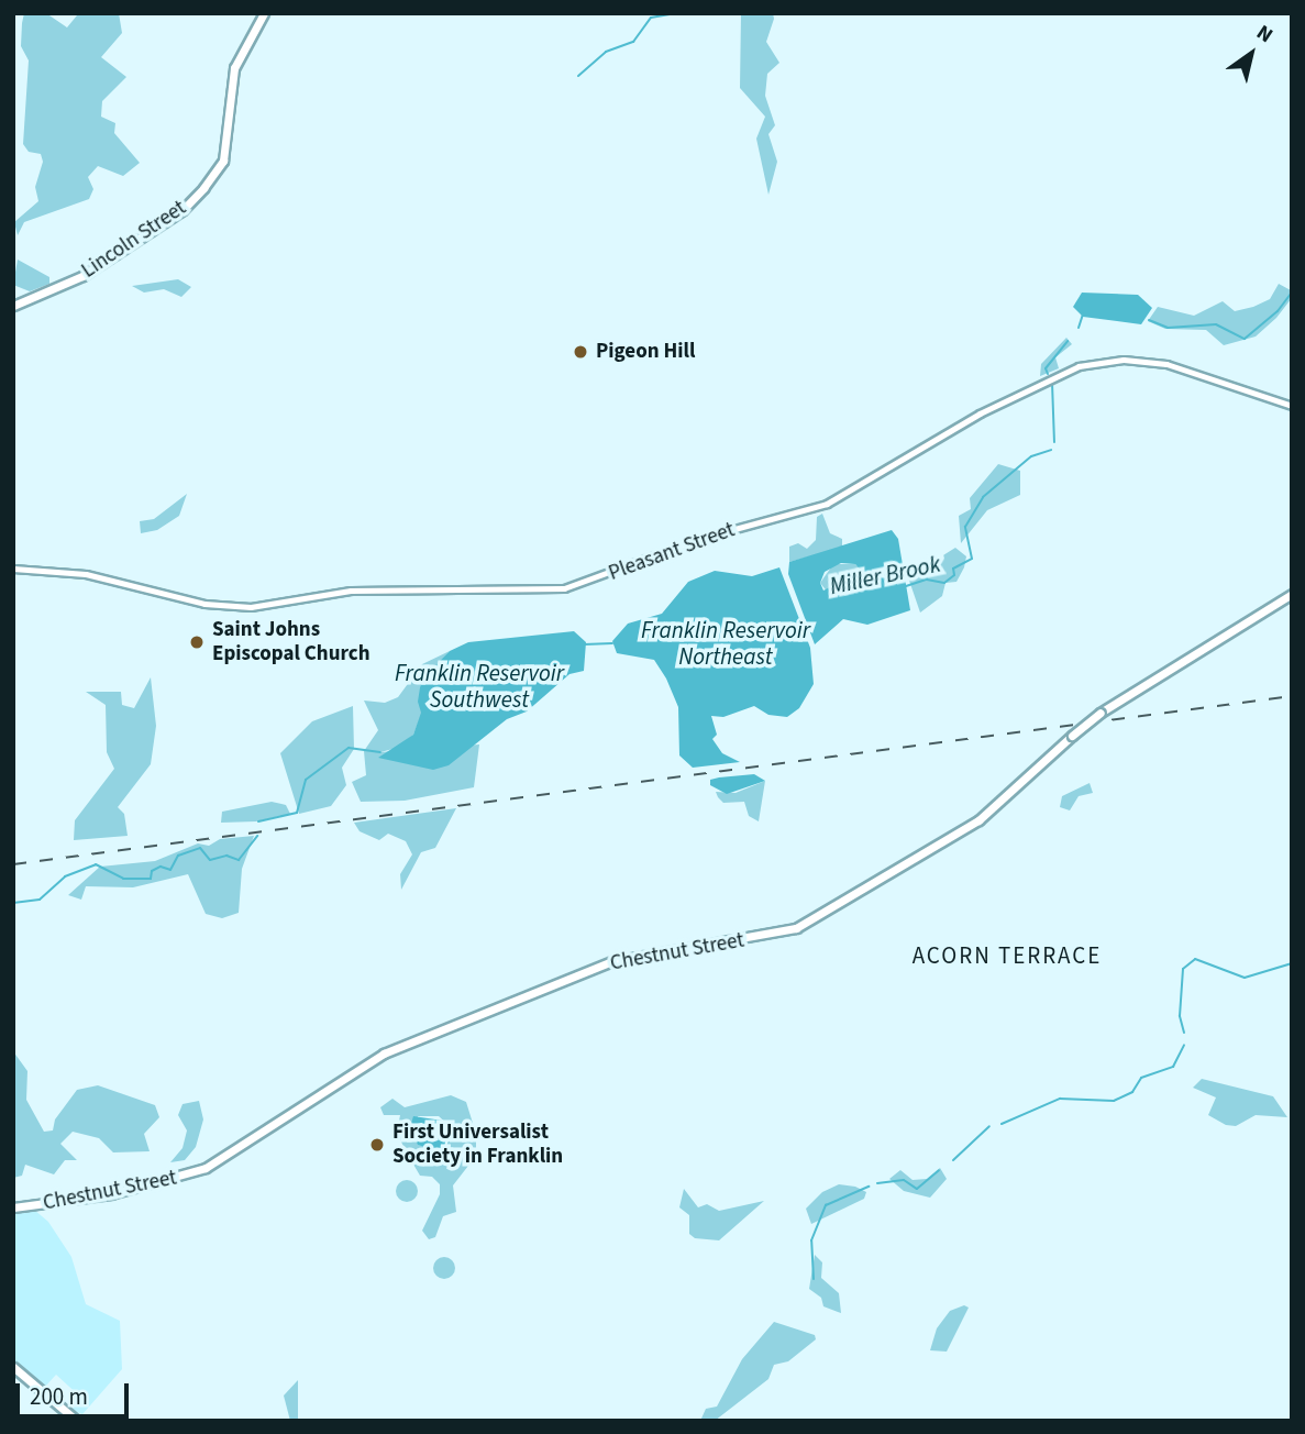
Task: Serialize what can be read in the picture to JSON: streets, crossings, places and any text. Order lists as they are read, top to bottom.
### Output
{
  "streets": {
    "main road": ["Lincoln Street", "Chestnut Street"],
    "street": ["Pleasant Street"]
  },
  "districts": ["ACORN TERRACE"],
  "water": ["Miller Brook", "Franklin Reservoir Northeast", "Franklin Reservoir Southwest"],
  "places": ["Pigeon Hill", "Saint Johns Episcopal Church", "First Universalist Society in Franklin"],
  "scale_bar": "200 m",
  "north": "top right"
}
